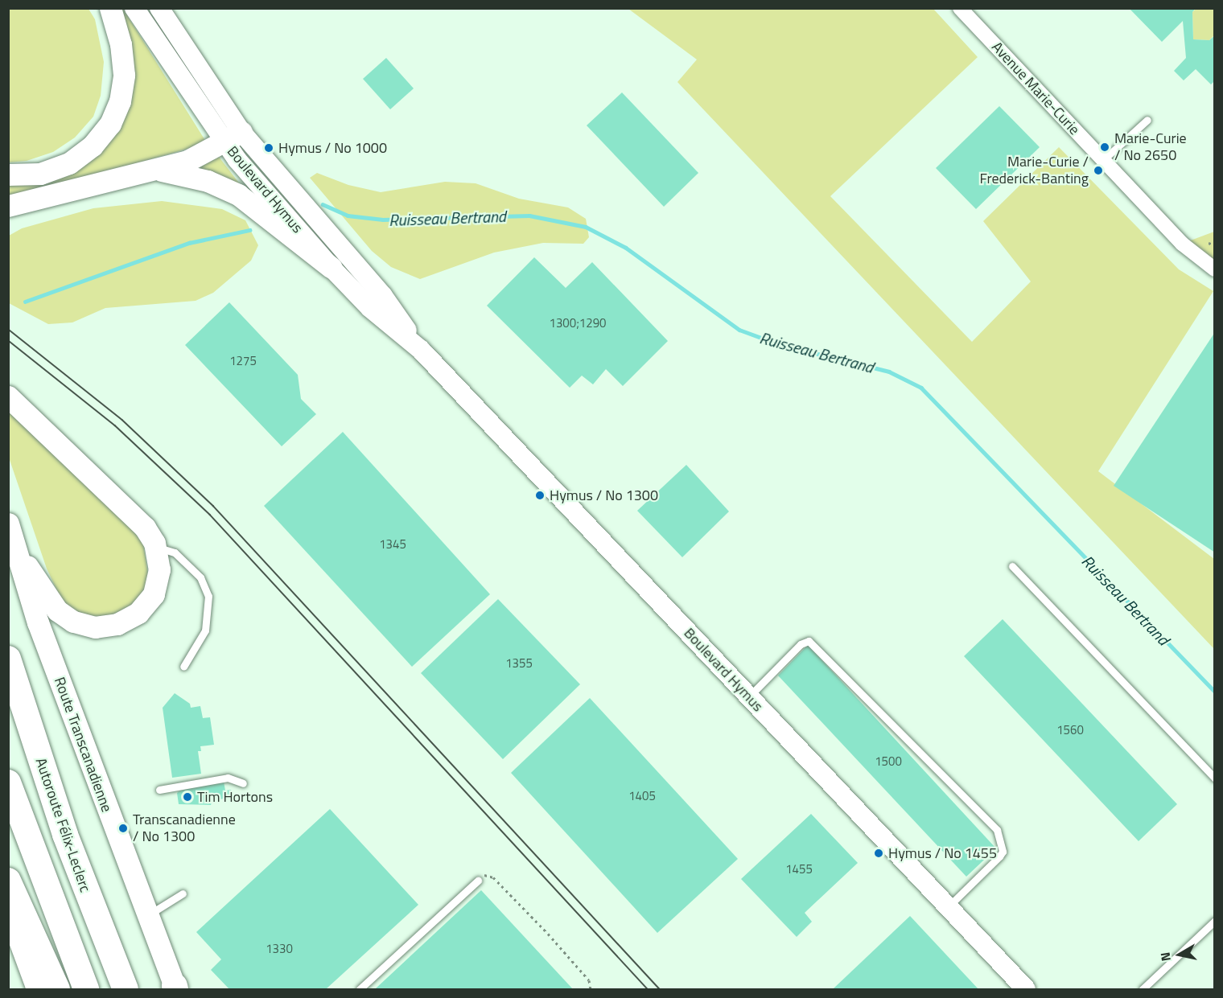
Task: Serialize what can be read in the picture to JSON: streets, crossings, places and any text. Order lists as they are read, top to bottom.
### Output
{
  "streets": {
    "highway": ["Autoroute Félix-Leclerc"],
    "main road": ["Route Transcanadienne"],
    "street": ["Avenue Marie-Curie", "Boulevard Hymus"]
  },
  "water": ["Ruisseau Bertrand"],
  "places": [
    "Marie-Curie / No 2650",
    "Hymus / No 1000",
    "Marie-Curie / Frederick-Banting",
    "Hymus / No 1300",
    "Tim Hortons",
    "Transcanadienne / No 1300",
    "Hymus / No 1455"
  ],
  "house_numbers": [
    "1300;1290",
    "1275",
    "1345",
    "1355",
    "1560",
    "1500",
    "1405",
    "1455",
    "1330"
  ],
  "north": "left"
}
